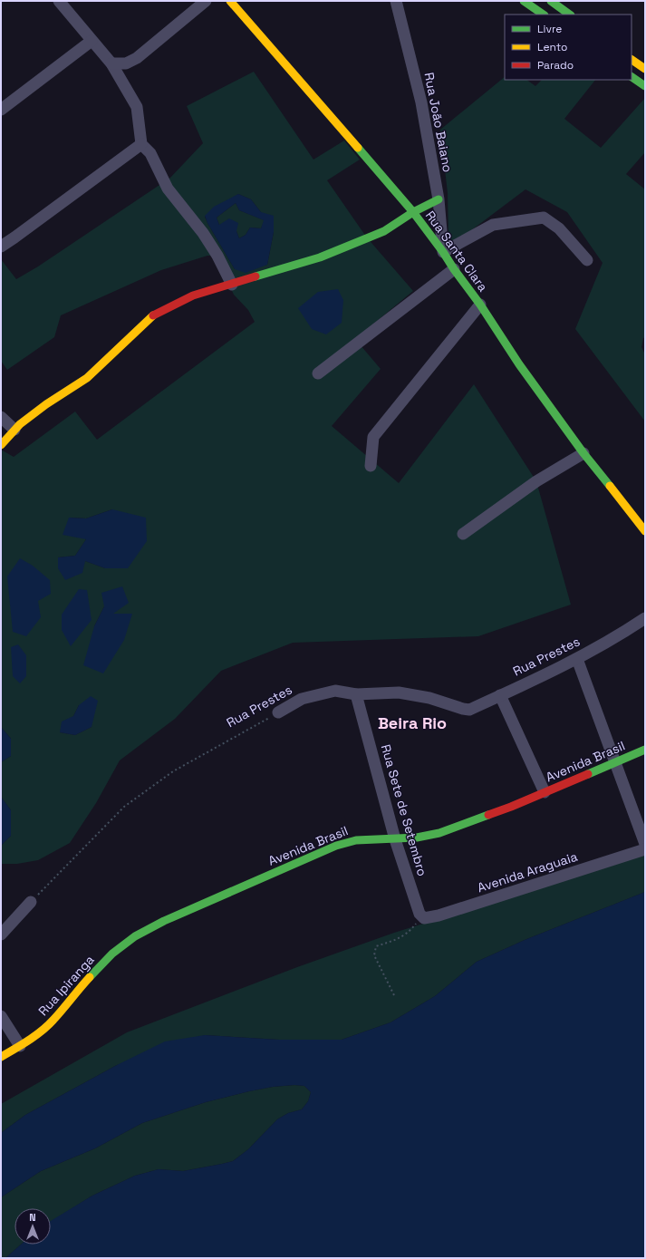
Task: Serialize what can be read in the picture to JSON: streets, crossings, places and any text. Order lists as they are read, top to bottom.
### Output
{
  "streets": {
    "street": [
      "Rua João Baiano",
      "Rua Santa Clara",
      "Rua Prestes",
      "Avenida Brasil",
      "Rua Sete de Setembro",
      "Avenida Araguaia",
      "Rua Ipiranga"
    ]
  },
  "crossings": [
    ["Rua João Baiano", "Rua Santa Clara"],
    ["Rua Prestes", "Rua Sete de Setembro"],
    ["Avenida Brasil", "Rua Sete de Setembro"],
    ["Avenida Brasil", "Rua Ipiranga"],
    ["Rua Sete de Setembro", "Avenida Araguaia"]
  ],
  "districts": ["Beira Rio"],
  "legend": ["Livre", "Lento", "Parado"],
  "north": "top"
}
